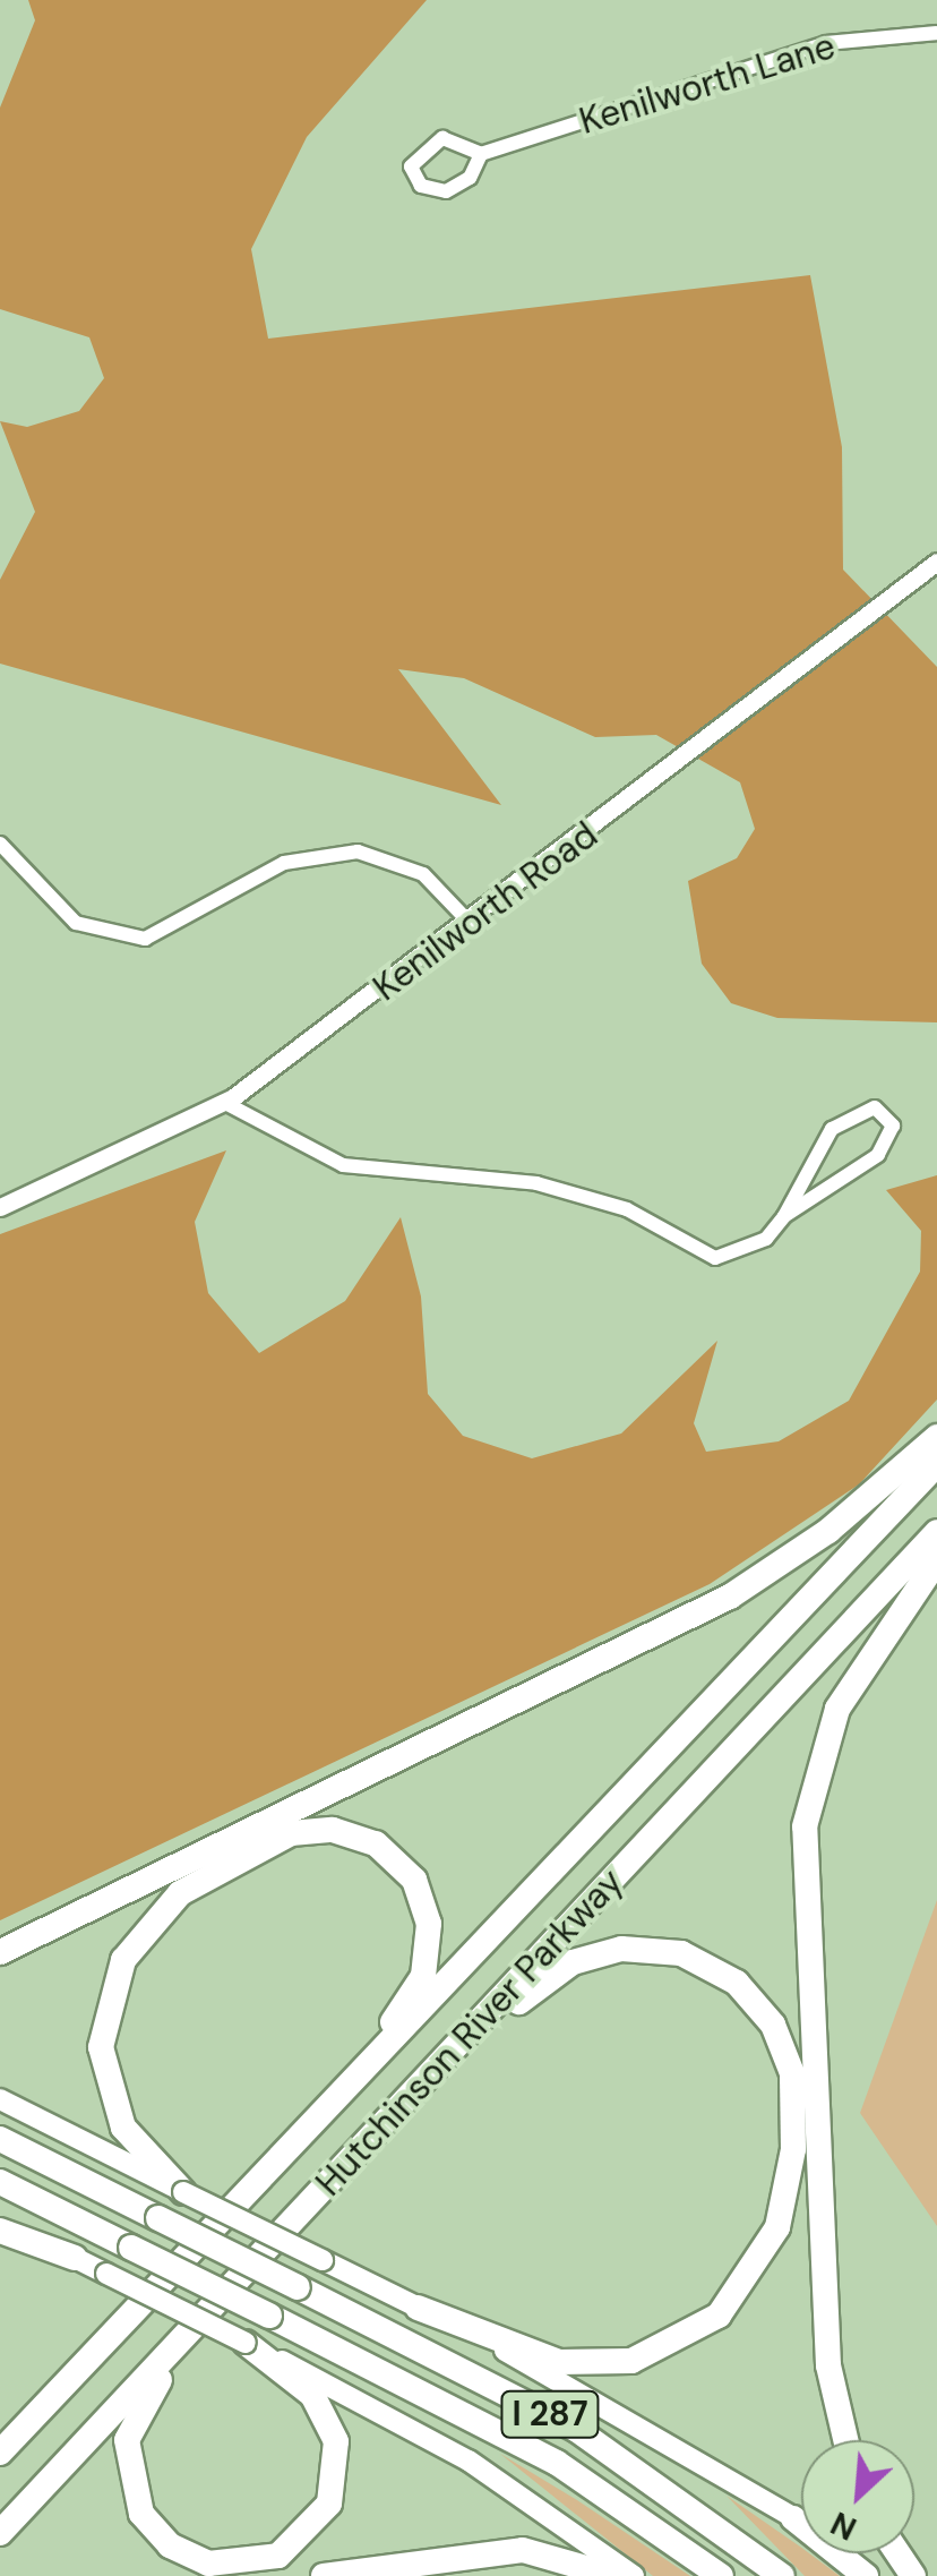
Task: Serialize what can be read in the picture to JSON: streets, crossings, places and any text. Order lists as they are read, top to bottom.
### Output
{
  "streets": {
    "highway": ["Hutchinson River Parkway", "I 287"],
    "street": ["Kenilworth Lane", "Kenilworth Road"]
  },
  "north": "bottom left"
}
